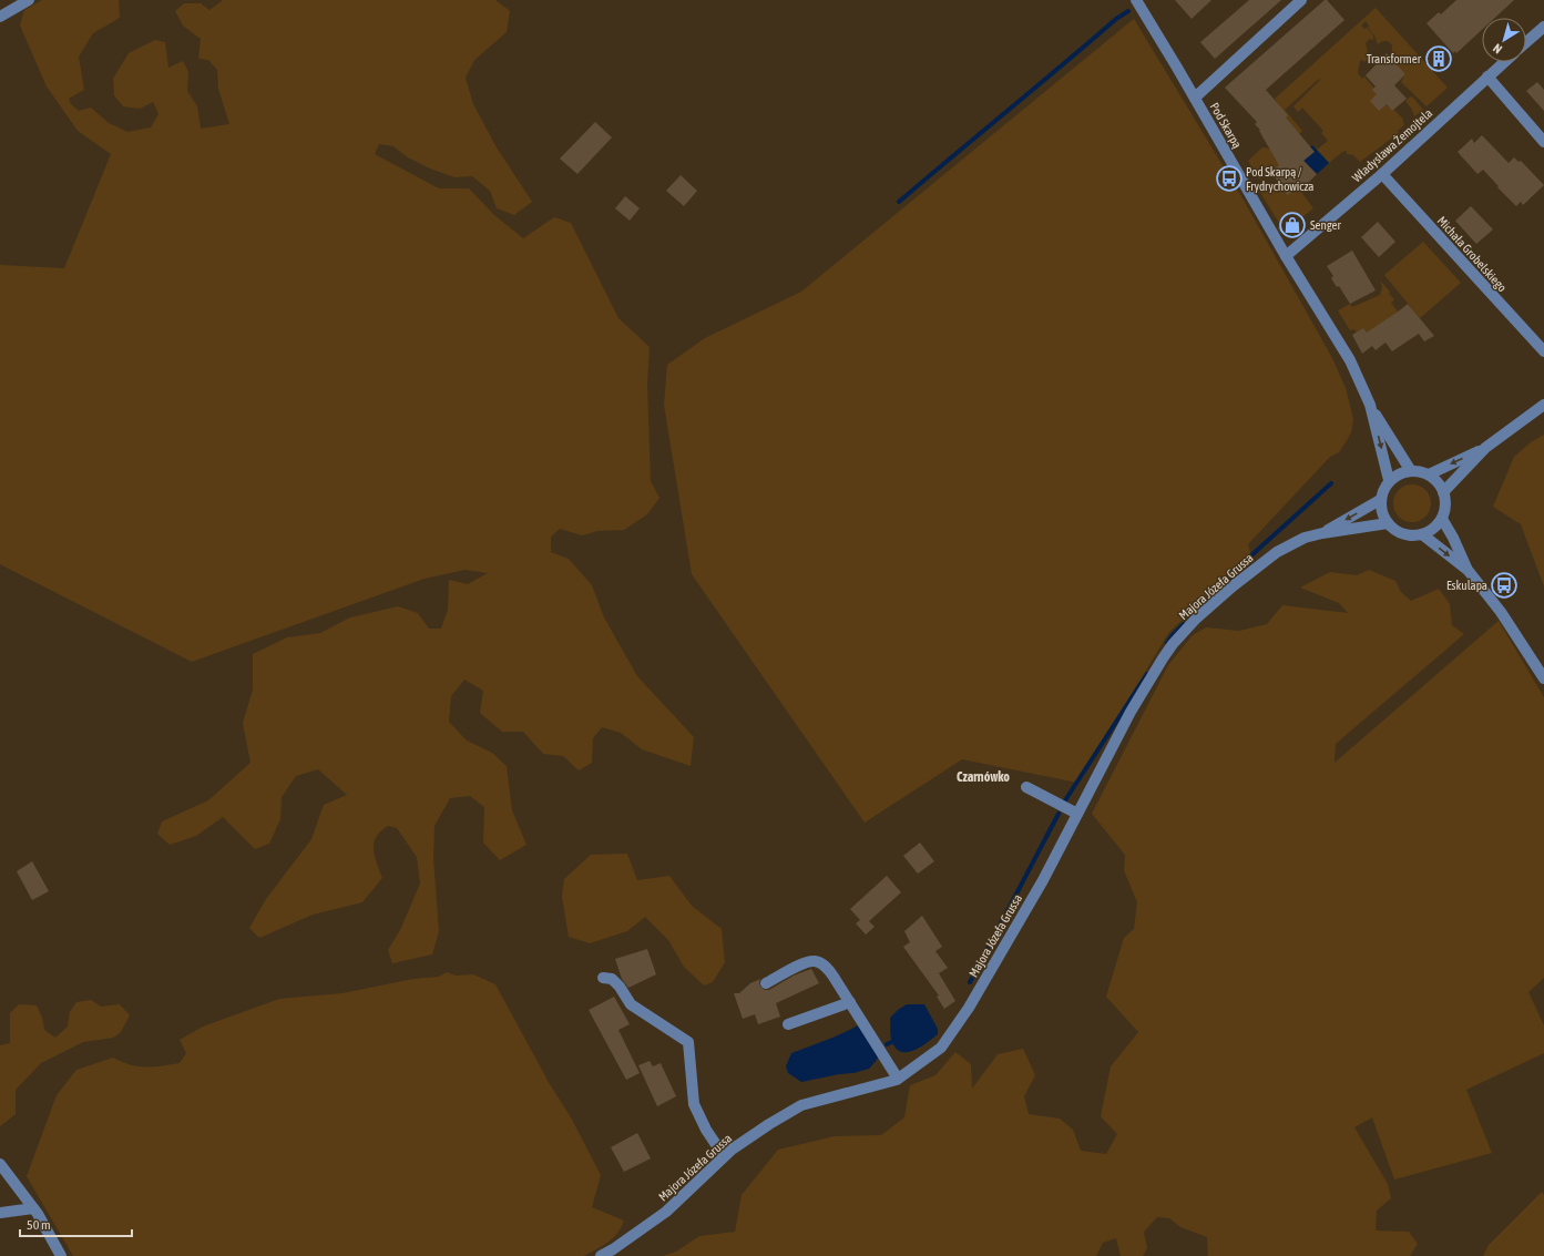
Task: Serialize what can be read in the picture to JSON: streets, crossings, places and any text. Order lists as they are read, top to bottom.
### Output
{
  "streets": {
    "street": [
      "Pod Skarpą",
      "Władysława Żemojtela",
      "Michała Grobelskiego",
      "Majora Józefa Grussa"
    ]
  },
  "crossings": [
    ["Pod Skarpą", "Władysława Żemojtela"],
    ["Pod Skarpą", "Majora Józefa Grussa"],
    ["Władysława Żemojtela", "Michała Grobelskiego"]
  ],
  "districts": ["Czarnówko"],
  "places": {
    "building": ["Transformer"],
    "bus stop": ["Pod Skarpą / Frydrychowicza", "Eskulapa"],
    "shop": ["Senger"]
  },
  "scale_bar": "50 m",
  "north": "bottom left"
}
